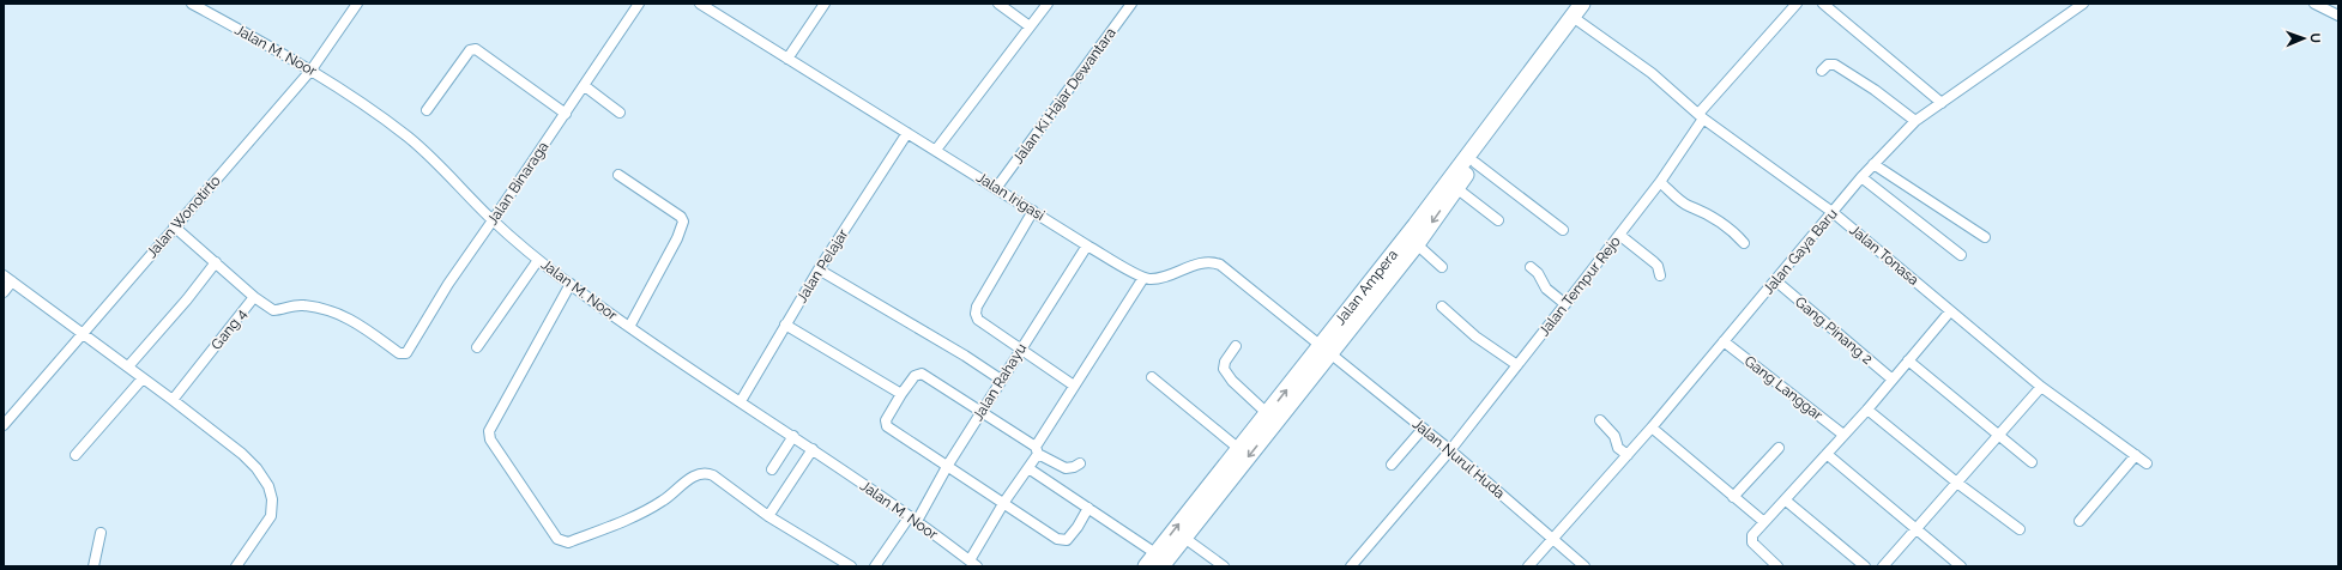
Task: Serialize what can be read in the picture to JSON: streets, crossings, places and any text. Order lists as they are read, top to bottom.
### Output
{
  "streets": {
    "main road": ["Jalan Ampera"],
    "street": [
      "Jalan M. Noor",
      "Jalan Ki Hajar Dewantara",
      "Jalan Binaraga",
      "Jalan Irigasi",
      "Jalan Wonotirto",
      "Jalan Gaya Baru",
      "Jalan Tonasa",
      "Jalan Pelajar",
      "Jalan Tempur Rejo",
      "Gang 4",
      "Gang Pinang 2",
      "Jalan Rahayu",
      "Gang Langgar",
      "Jalan Nurul Huda"
    ]
  },
  "crossings": [
    ["Jalan M. Noor", "Jalan Binaraga"],
    ["Jalan M. Noor", "Jalan Wonotirto"],
    ["Jalan M. Noor", "Jalan Pelajar"],
    ["Jalan M. Noor", "Jalan Rahayu"],
    ["Jalan Ki Hajar Dewantara", "Jalan Irigasi"],
    ["Jalan Binaraga", "Gang 4"],
    ["Jalan Irigasi", "Jalan Pelajar"],
    ["Jalan Irigasi", "Jalan Rahayu"],
    ["Jalan Wonotirto", "Gang 4"],
    ["Jalan Gaya Baru", "Jalan Tonasa"],
    ["Jalan Gaya Baru", "Gang Pinang 2"],
    ["Jalan Gaya Baru", "Gang Langgar"],
    ["Jalan Gaya Baru", "Jalan Nurul Huda"],
    ["Jalan Tonasa", "Jalan Tempur Rejo"],
    ["Jalan Tonasa", "Jalan Ampera"],
    ["Jalan Tempur Rejo", "Jalan Nurul Huda"],
    ["Jalan Ampera", "Jalan Nurul Huda"]
  ],
  "north": "right"
}
